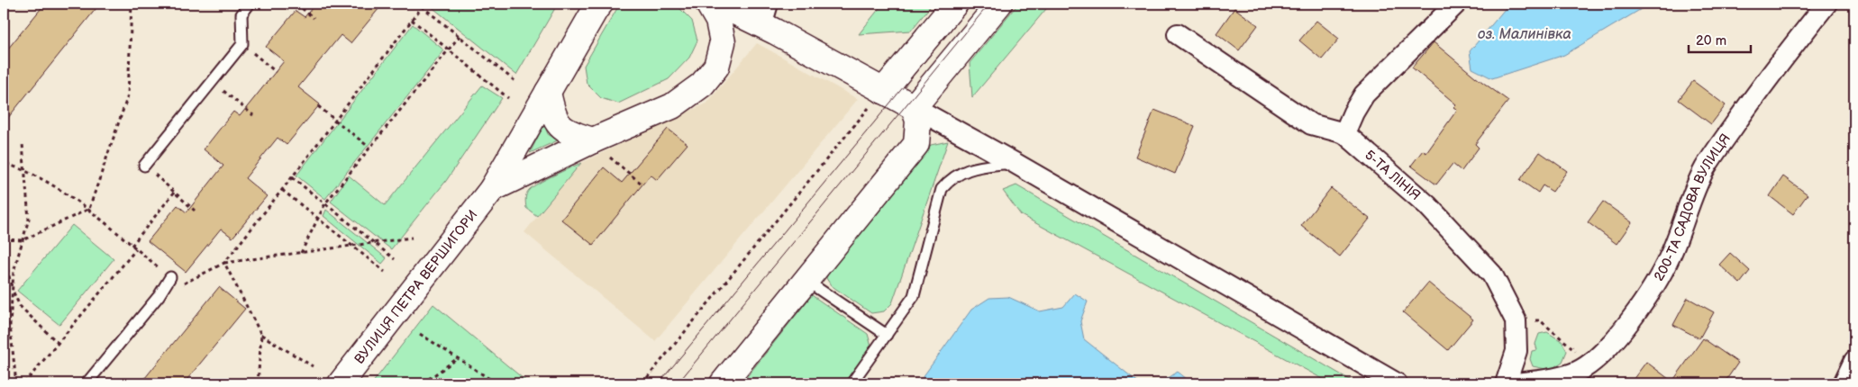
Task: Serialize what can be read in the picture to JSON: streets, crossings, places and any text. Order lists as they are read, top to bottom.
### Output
{
  "streets": {
    "main road": ["ВУЛИЦЯ ПЕТРА ВЕРШИГОРИ"],
    "street": ["5-ТА ЛІНІЯ", "200-ТА САДОВА ВУЛИЦЯ"]
  },
  "water": ["оз. Малинівка"],
  "scale_bar": "20 m"
}
